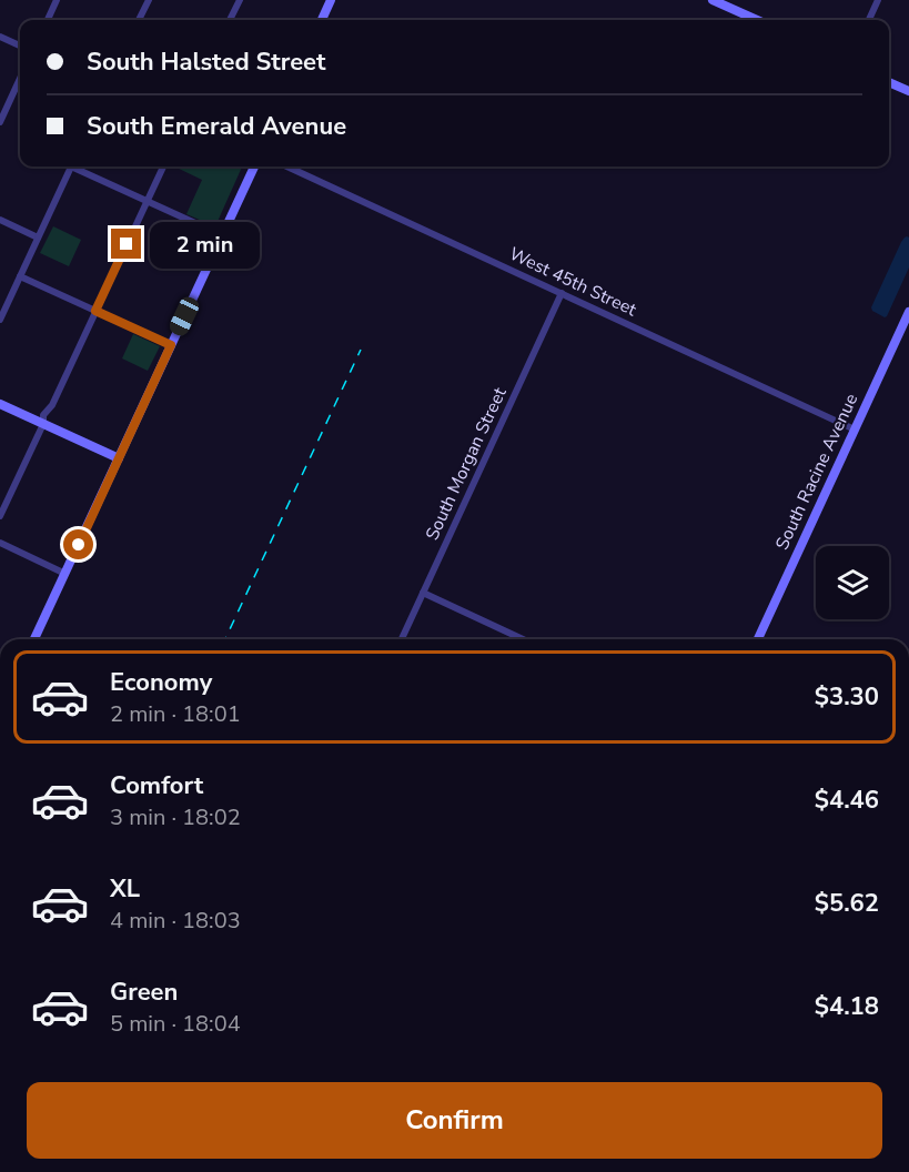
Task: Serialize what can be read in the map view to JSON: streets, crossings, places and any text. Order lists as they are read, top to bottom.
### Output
{
  "streets": {
    "main road": ["South Racine Avenue"],
    "street": ["West 45th Street", "South Morgan Street"]
  },
  "crossings": [
    ["West 45th Street", "South Morgan Street"],
    ["West 45th Street", "South Racine Avenue"]
  ],
  "page": {
    "banner": ["South Halsted Street", "South Emerald Avenue"],
    "bubble": "2 min",
    "list": [
      {
        "name": "Economy",
        "note": "2 min · 18:01",
        "value": "$3.30"
      },
      {
        "name": "Comfort",
        "note": "3 min · 18:02",
        "value": "$4.46"
      },
      {
        "name": "XL",
        "note": "4 min · 18:03",
        "value": "$5.62"
      },
      {
        "name": "Green",
        "note": "5 min · 18:04",
        "value": "$4.18"
      }
    ],
    "buttons": "Confirm"
  }
}
